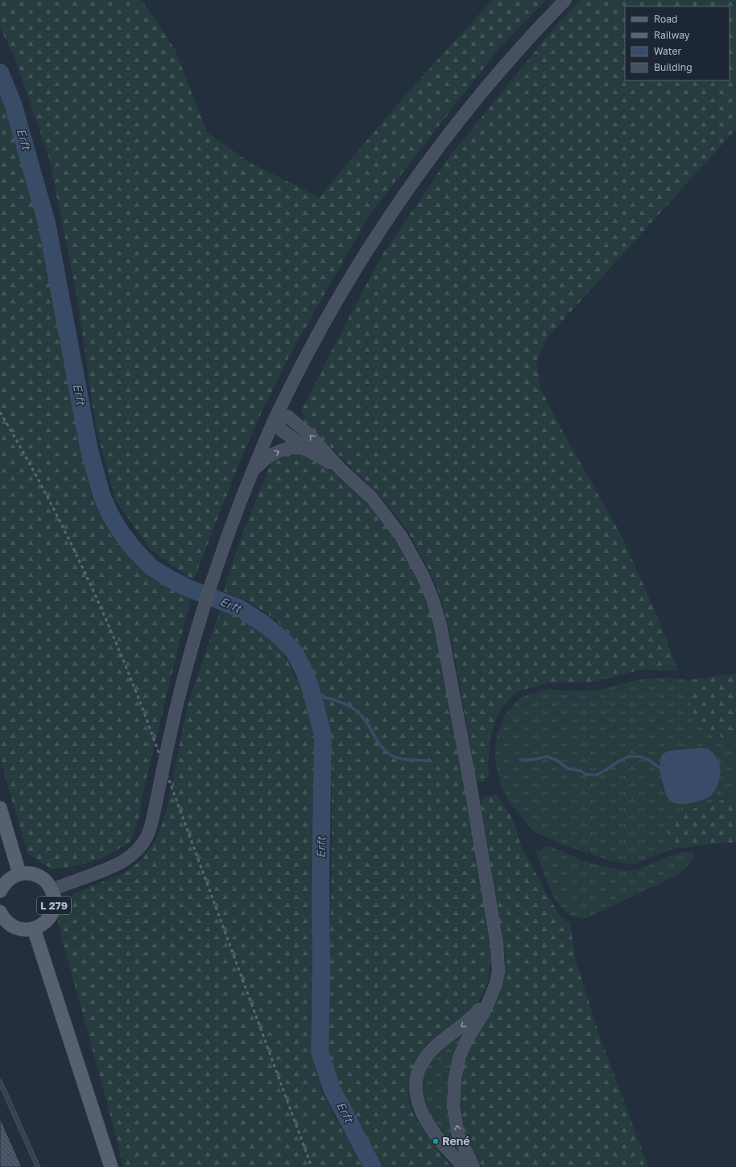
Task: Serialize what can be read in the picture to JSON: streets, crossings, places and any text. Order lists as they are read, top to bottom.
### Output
{
  "streets": {
    "main road": ["L 279"]
  },
  "water": ["Erft"],
  "places": ["René"],
  "legend": [
    "Road",
    "Railway",
    "Water",
    "Building"
  ]
}
